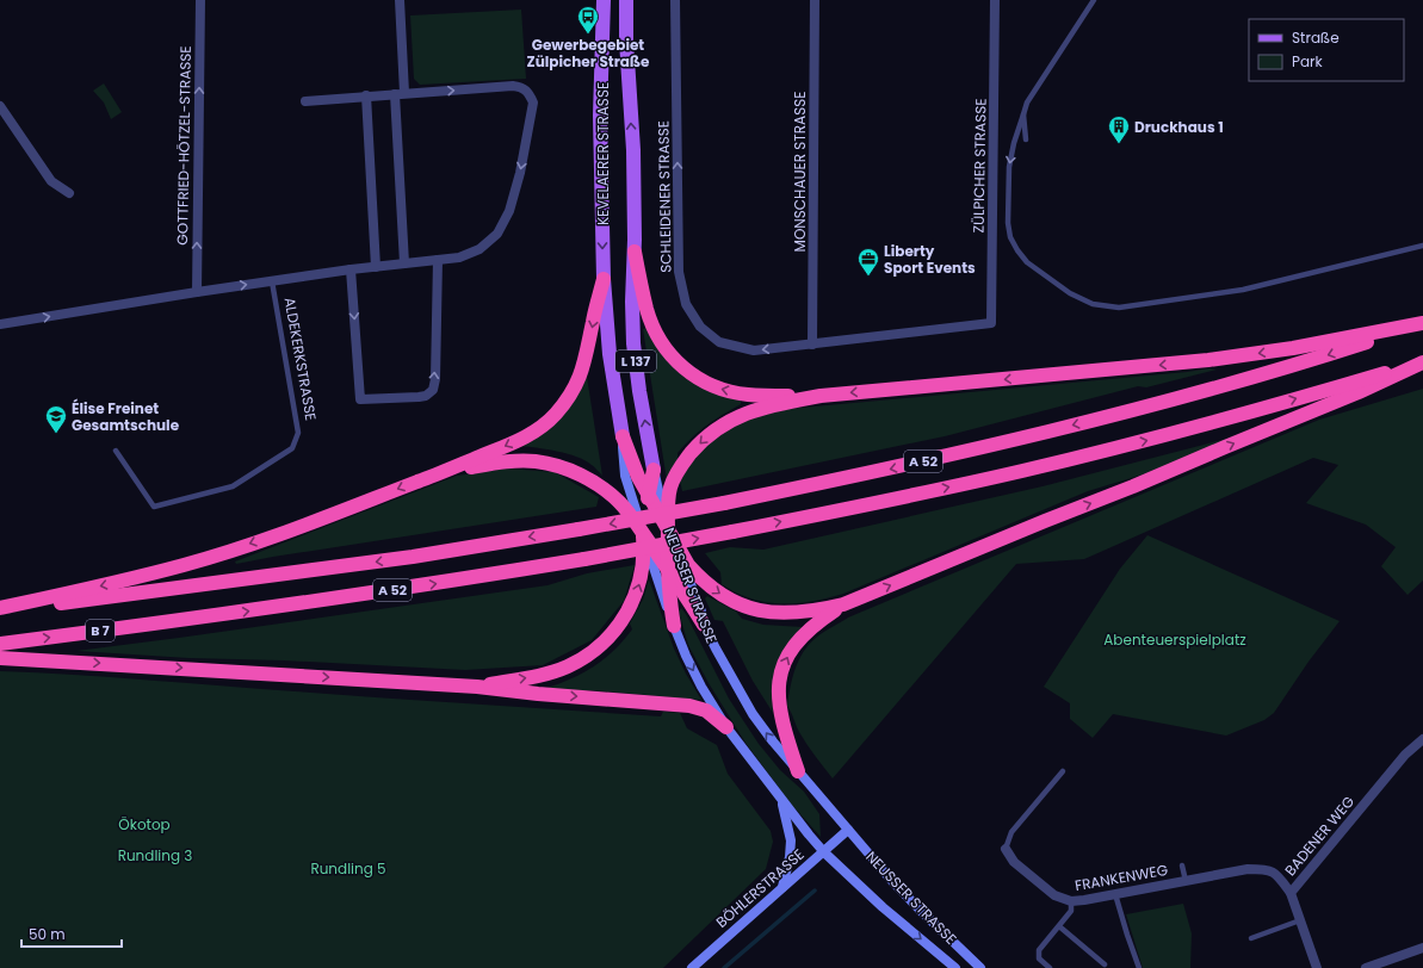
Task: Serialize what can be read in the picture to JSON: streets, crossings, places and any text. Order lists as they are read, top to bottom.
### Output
{
  "streets": {
    "highway": ["A 52", "B 7"],
    "main road": [
      "KEVELAERER STRASSE",
      "L 137",
      "NEUSSER STRASSE",
      "BÖHLERSTRASSE"
    ],
    "street": [
      "GOTTFRIED-HÖTZEL-STRASSE",
      "ZÜLPICHER STRASSE",
      "MONSCHAUER STRASSE",
      "SCHLEIDENER STRASSE",
      "ALDEKERKSTRASSE",
      "BADENER WEG",
      "FRANKENWEG"
    ]
  },
  "crossings": [
    ["GOTTFRIED-HÖTZEL-STRASSE", "ALDEKERKSTRASSE"],
    ["KEVELAERER STRASSE", "NEUSSER STRASSE"],
    ["ZÜLPICHER STRASSE", "MONSCHAUER STRASSE"],
    ["ZÜLPICHER STRASSE", "SCHLEIDENER STRASSE"],
    ["MONSCHAUER STRASSE", "SCHLEIDENER STRASSE"],
    ["A 52", "B 7"],
    ["NEUSSER STRASSE", "BÖHLERSTRASSE"],
    ["BADENER WEG", "FRANKENWEG"]
  ],
  "one_way": ["GOTTFRIED-HÖTZEL-STRASSE", "SCHLEIDENER STRASSE"],
  "parks": [
    "Abenteuerspielplatz",
    "Ökotop",
    "Rundling 3",
    "Rundling 5"
  ],
  "places": {
    "bus stop": ["Gewerbegebiet Zülpicher Straße"],
    "building": ["Druckhaus 1"],
    "office": ["Liberty Sport Events"],
    "school or university": ["Élise Freinet Gesamtschule"]
  },
  "legend": ["Straße", "Park"],
  "scale_bar": "50 m"
}
